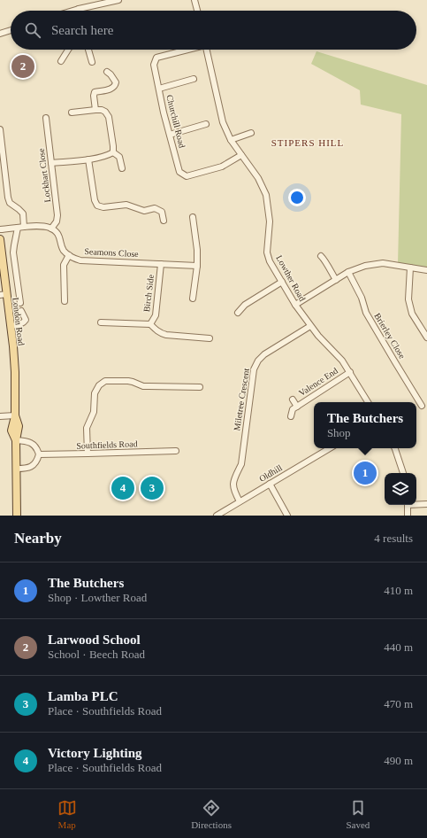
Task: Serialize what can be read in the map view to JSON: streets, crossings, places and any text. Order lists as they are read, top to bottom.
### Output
{
  "streets": {
    "main road": ["London Road"],
    "street": [
      "Churchill Road",
      "Lockhart Close",
      "Seamons Close",
      "Lowther Road",
      "Birch Side",
      "Brierley Close",
      "Valence End",
      "Miletree Crescent",
      "Southfields Road",
      "Oldhill"
    ]
  },
  "crossings": [
    ["Churchill Road", "Lowther Road"],
    ["Seamons Close", "Birch Side"],
    ["Lowther Road", "Valence End"],
    ["Lowther Road", "Miletree Crescent"],
    ["Miletree Crescent", "Oldhill"]
  ],
  "districts": ["STIPERS HILL"],
  "page": {
    "search": "Search here",
    "pins": [
      "2",
      "1",
      "3",
      "4"
    ],
    "popup": ["The Butchers", "Shop"],
    "heading": ["Nearby", "4 results"],
    "list": [
      {
        "mark": "1",
        "name": "The Butchers",
        "note": "Shop · Lowther Road",
        "value": "410 m"
      },
      {
        "mark": "2",
        "name": "Larwood School",
        "note": "School · Beech Road",
        "value": "440 m"
      },
      {
        "mark": "3",
        "name": "Lamba PLC",
        "note": "Place · Southfields Road",
        "value": "470 m"
      },
      {
        "mark": "4",
        "name": "Victory Lighting",
        "note": "Place · Southfields Road",
        "value": "490 m"
      }
    ],
    "nav": ["Map", "Directions", "Saved"]
  }
}
